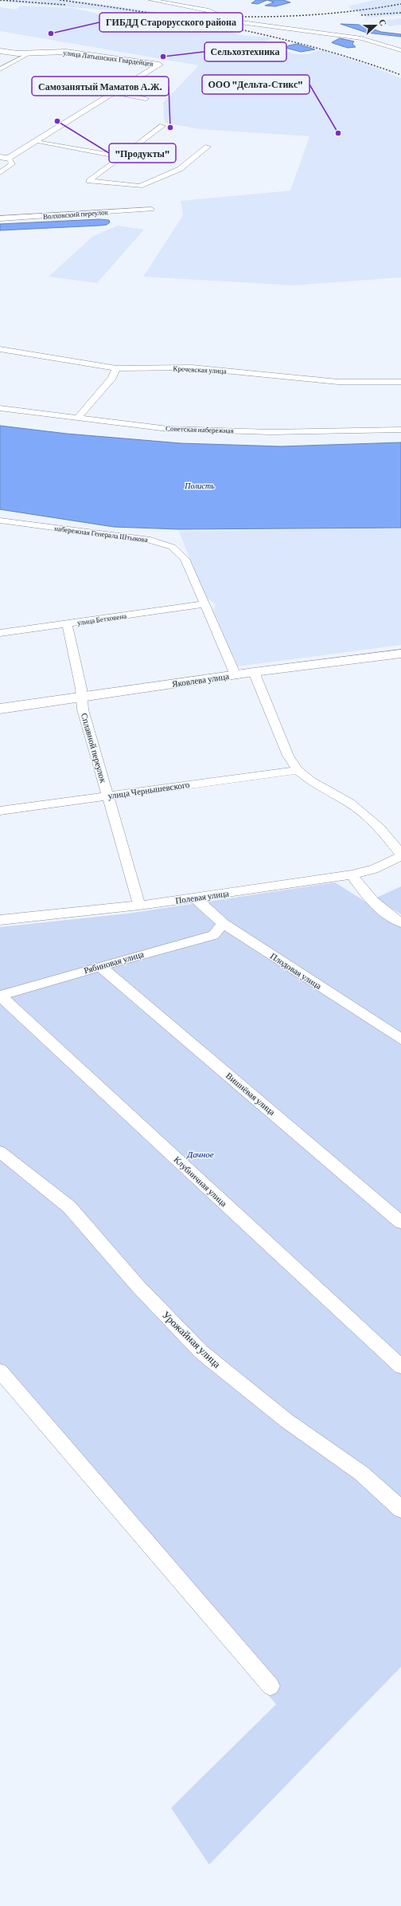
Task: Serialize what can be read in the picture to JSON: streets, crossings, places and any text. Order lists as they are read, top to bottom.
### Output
{
  "streets": {
    "street": [
      "улица Латышских Гвардейцев",
      "Волховский переулок",
      "Кречевская улица",
      "Советская набережная",
      "набережная Генерала Штыкова",
      "улица Бетховена",
      "Яковлева улица",
      "Сплавной переулок",
      "улица Чернышевского",
      "Полевая улица",
      "Рябиновая улица",
      "Плодовая улица",
      "Вишнёвая улица",
      "Клубничная улица",
      "Урожайная улица"
    ]
  },
  "crossings": [
    ["набережная Генерала Штыкова", "улица Бетховена"],
    ["набережная Генерала Штыкова", "Яковлева улица"],
    ["улица Бетховена", "Сплавной переулок"],
    ["Яковлева улица", "Сплавной переулок"],
    ["Сплавной переулок", "улица Чернышевского"],
    ["Сплавной переулок", "Полевая улица"],
    ["Полевая улица", "Плодовая улица"],
    ["Рябиновая улица", "Плодовая улица"],
    ["Рябиновая улица", "Вишнёвая улица"],
    ["Рябиновая улица", "Клубничная улица"]
  ],
  "water": ["Полисть"],
  "parks": ["Дачное"],
  "places": [
    "ГИБДД Старорусского района",
    "Сельхозтехника",
    "\"Продукты\"",
    "Самозанятый Маматов А.Ж.",
    "ООО \"Дельта-Стикс\""
  ],
  "north": "right"
}
